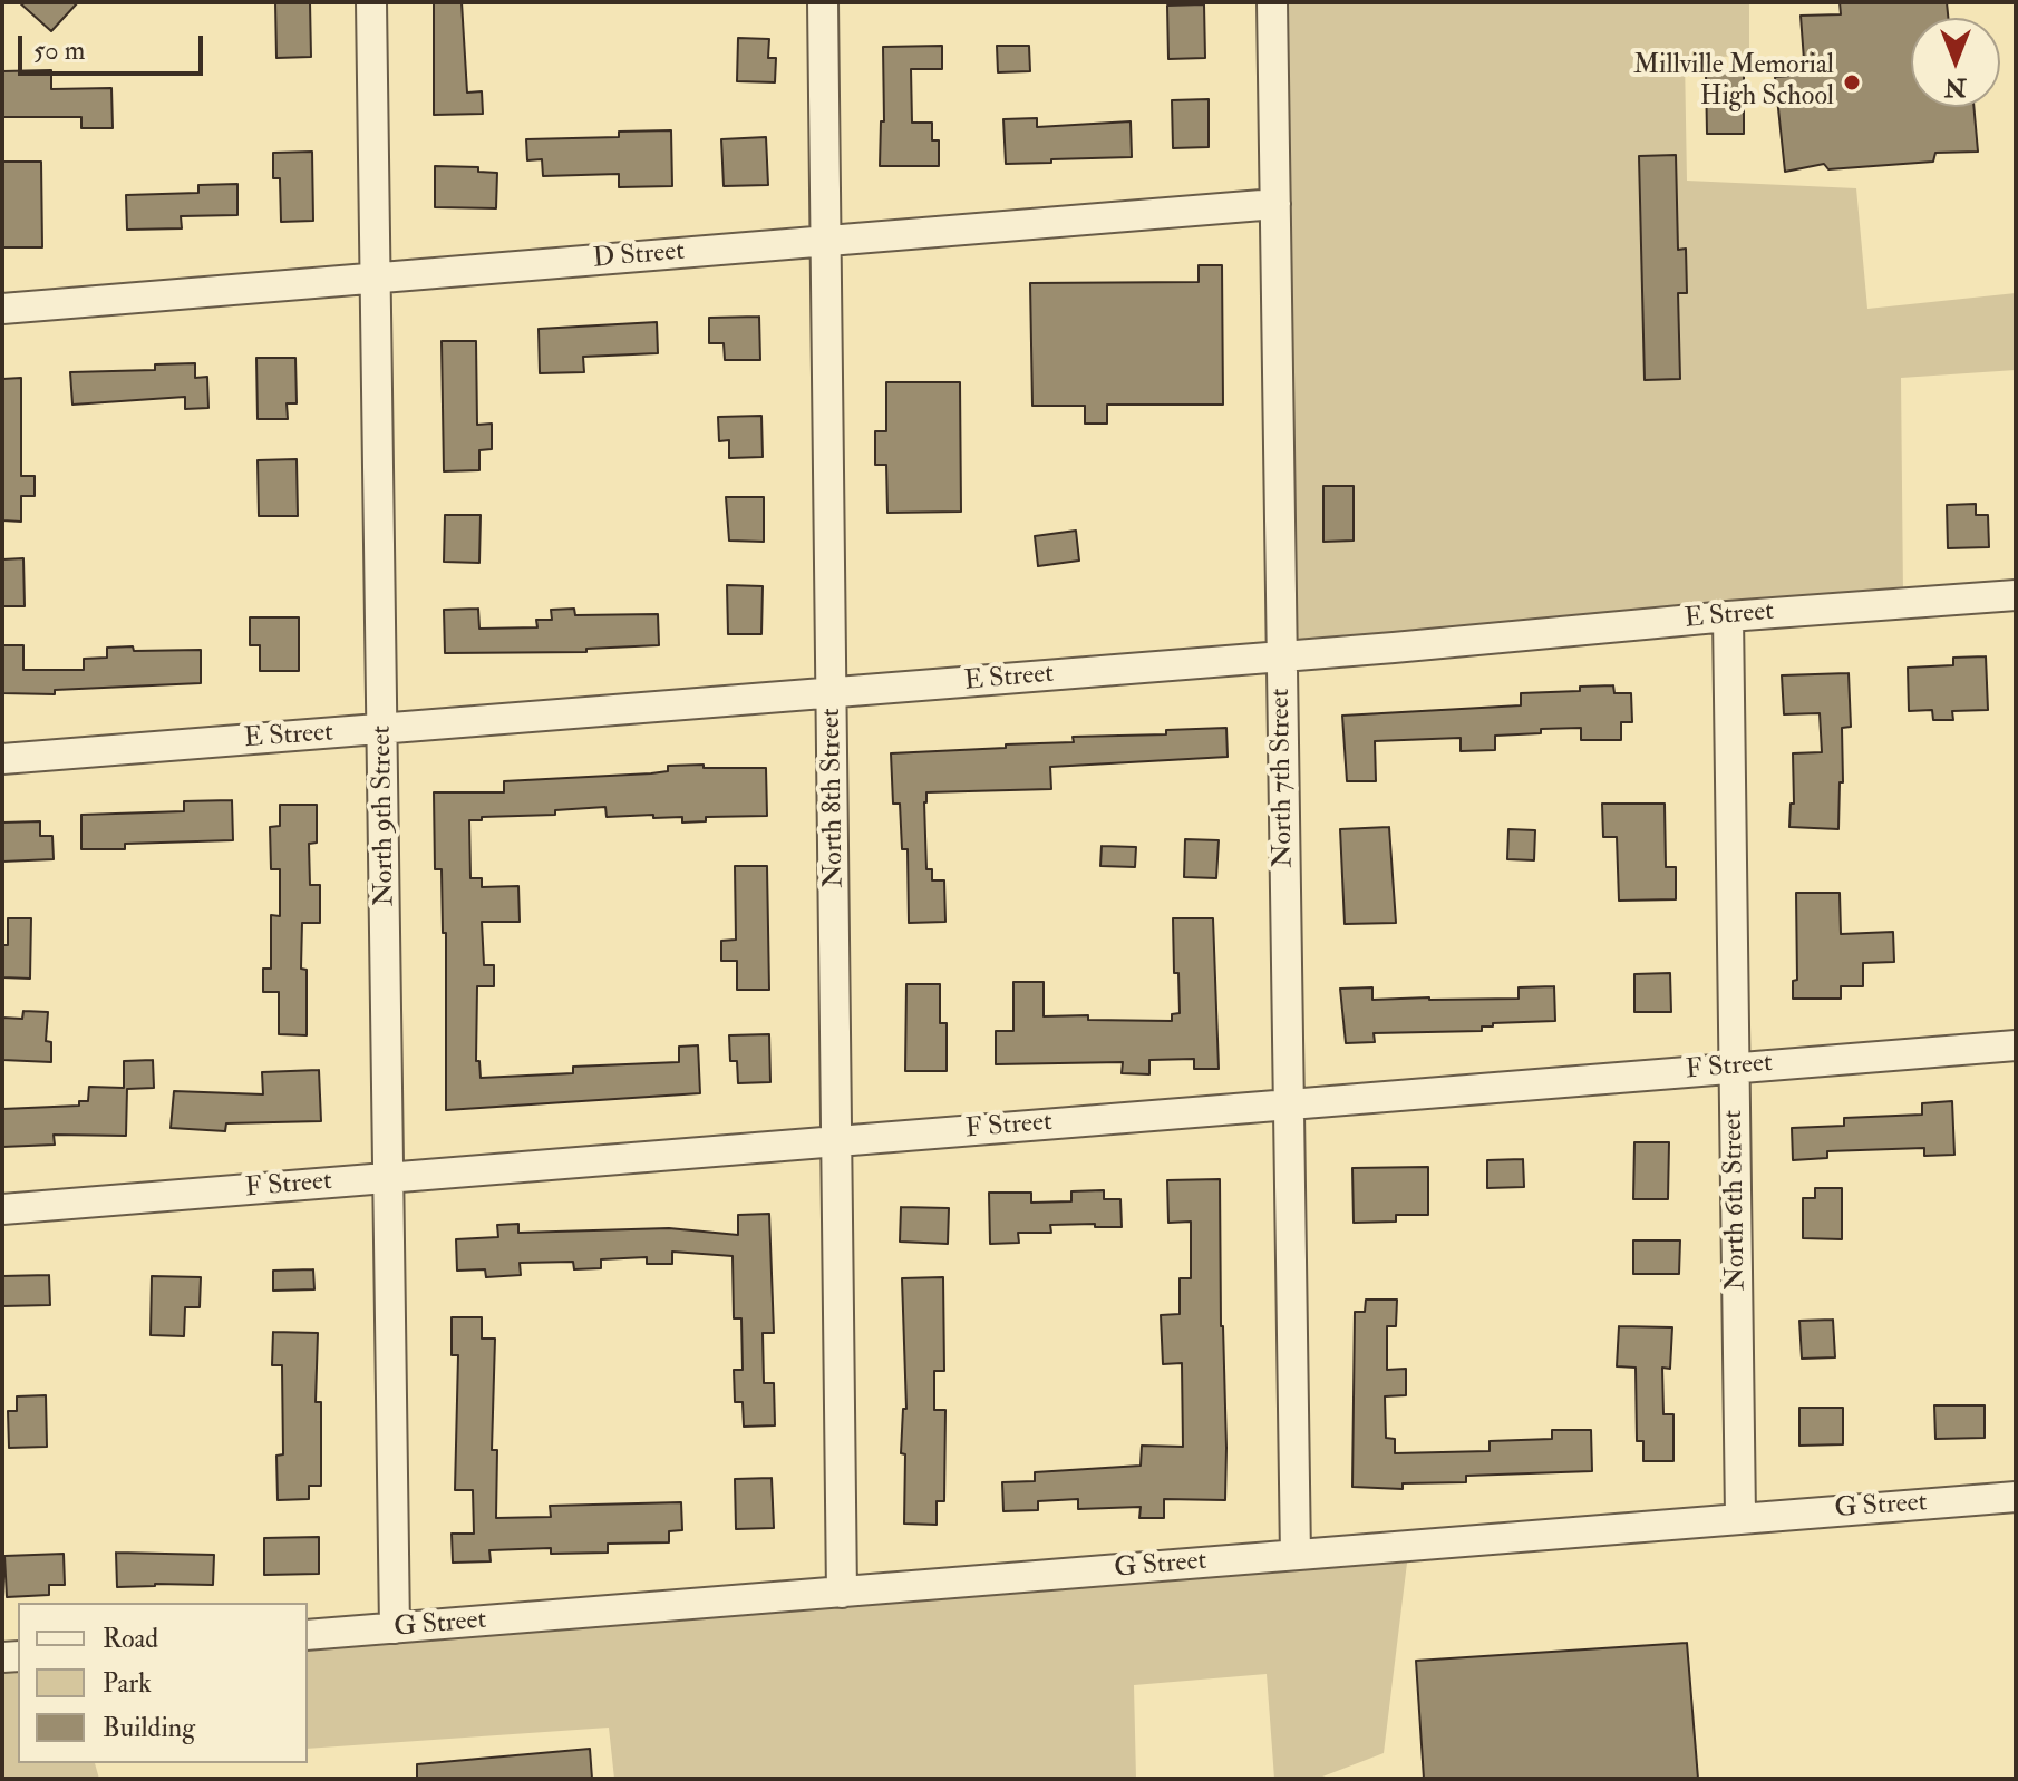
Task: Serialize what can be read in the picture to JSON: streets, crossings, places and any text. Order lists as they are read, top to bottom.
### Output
{
  "streets": {
    "street": [
      "D Street",
      "E Street",
      "North 7th Street",
      "North 8th Street",
      "North 9th Street",
      "F Street",
      "North 6th Street",
      "G Street"
    ]
  },
  "crossings": [
    ["D Street", "North 7th Street"],
    ["D Street", "North 8th Street"],
    ["D Street", "North 9th Street"],
    ["E Street", "North 7th Street"],
    ["E Street", "North 8th Street"],
    ["E Street", "North 9th Street"],
    ["E Street", "North 6th Street"],
    ["North 7th Street", "F Street"],
    ["North 7th Street", "G Street"],
    ["North 8th Street", "F Street"],
    ["North 8th Street", "G Street"],
    ["North 9th Street", "F Street"],
    ["North 9th Street", "G Street"],
    ["F Street", "North 6th Street"],
    ["North 6th Street", "G Street"]
  ],
  "places": ["Millville Memorial High School"],
  "legend": ["Road", "Park", "Building"],
  "scale_bar": "50 m",
  "north": "bottom"
}
